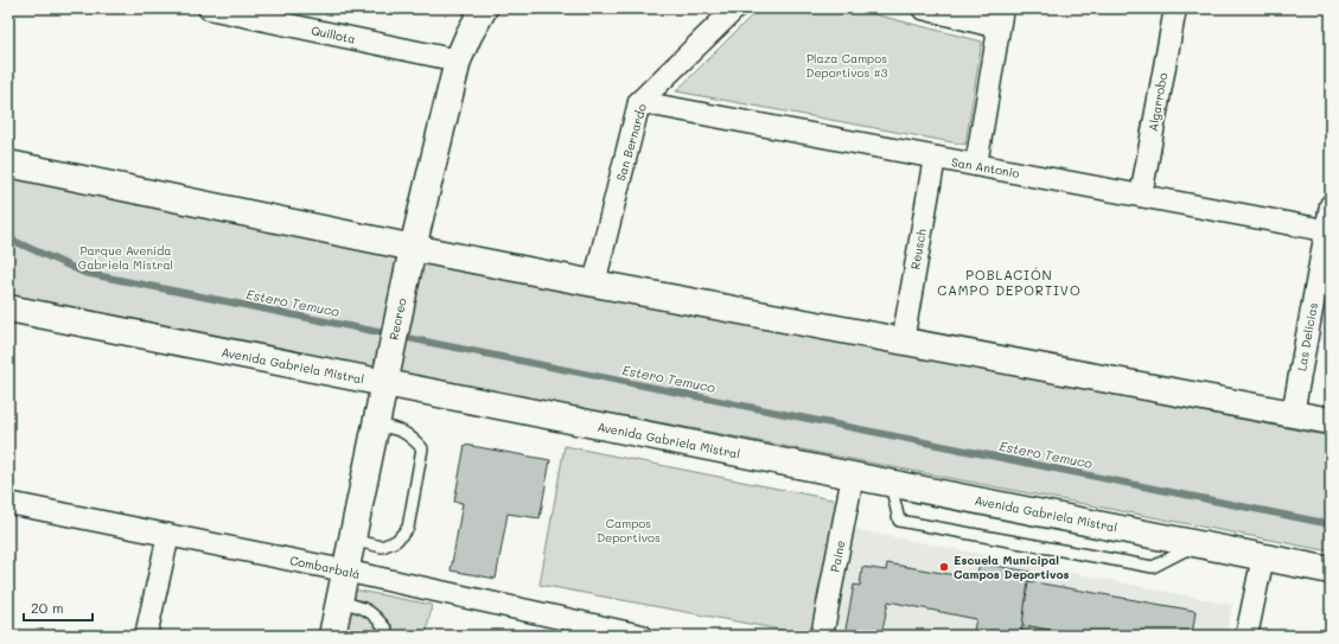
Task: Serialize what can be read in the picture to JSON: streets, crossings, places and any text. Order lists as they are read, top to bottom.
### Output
{
  "streets": {
    "main road": ["Recreo", "Avenida Gabriela Mistral"],
    "street": [
      "Quillota",
      "Algarrobo",
      "San Bernardo",
      "San Antonio",
      "Reusch",
      "Las Delicias",
      "Paine",
      "Combarbalá"
    ]
  },
  "crossings": [
    ["Quillota", "Recreo"],
    ["Algarrobo", "San Antonio"],
    ["San Bernardo", "San Antonio"],
    ["San Antonio", "Reusch"],
    ["San Antonio", "Las Delicias"],
    ["Recreo", "Avenida Gabriela Mistral"],
    ["Recreo", "Combarbalá"],
    ["Avenida Gabriela Mistral", "Paine"]
  ],
  "districts": ["POBLACIÓN CAMPO DEPORTIVO"],
  "water": ["Estero Temuco"],
  "parks": ["Plaza Campos Deportivos #3", "Parque Avenida Gabriela Mistral", "Campos Deportivos"],
  "places": ["Escuela Municipal Campos Deportivos"],
  "scale_bar": "20 m"
}
